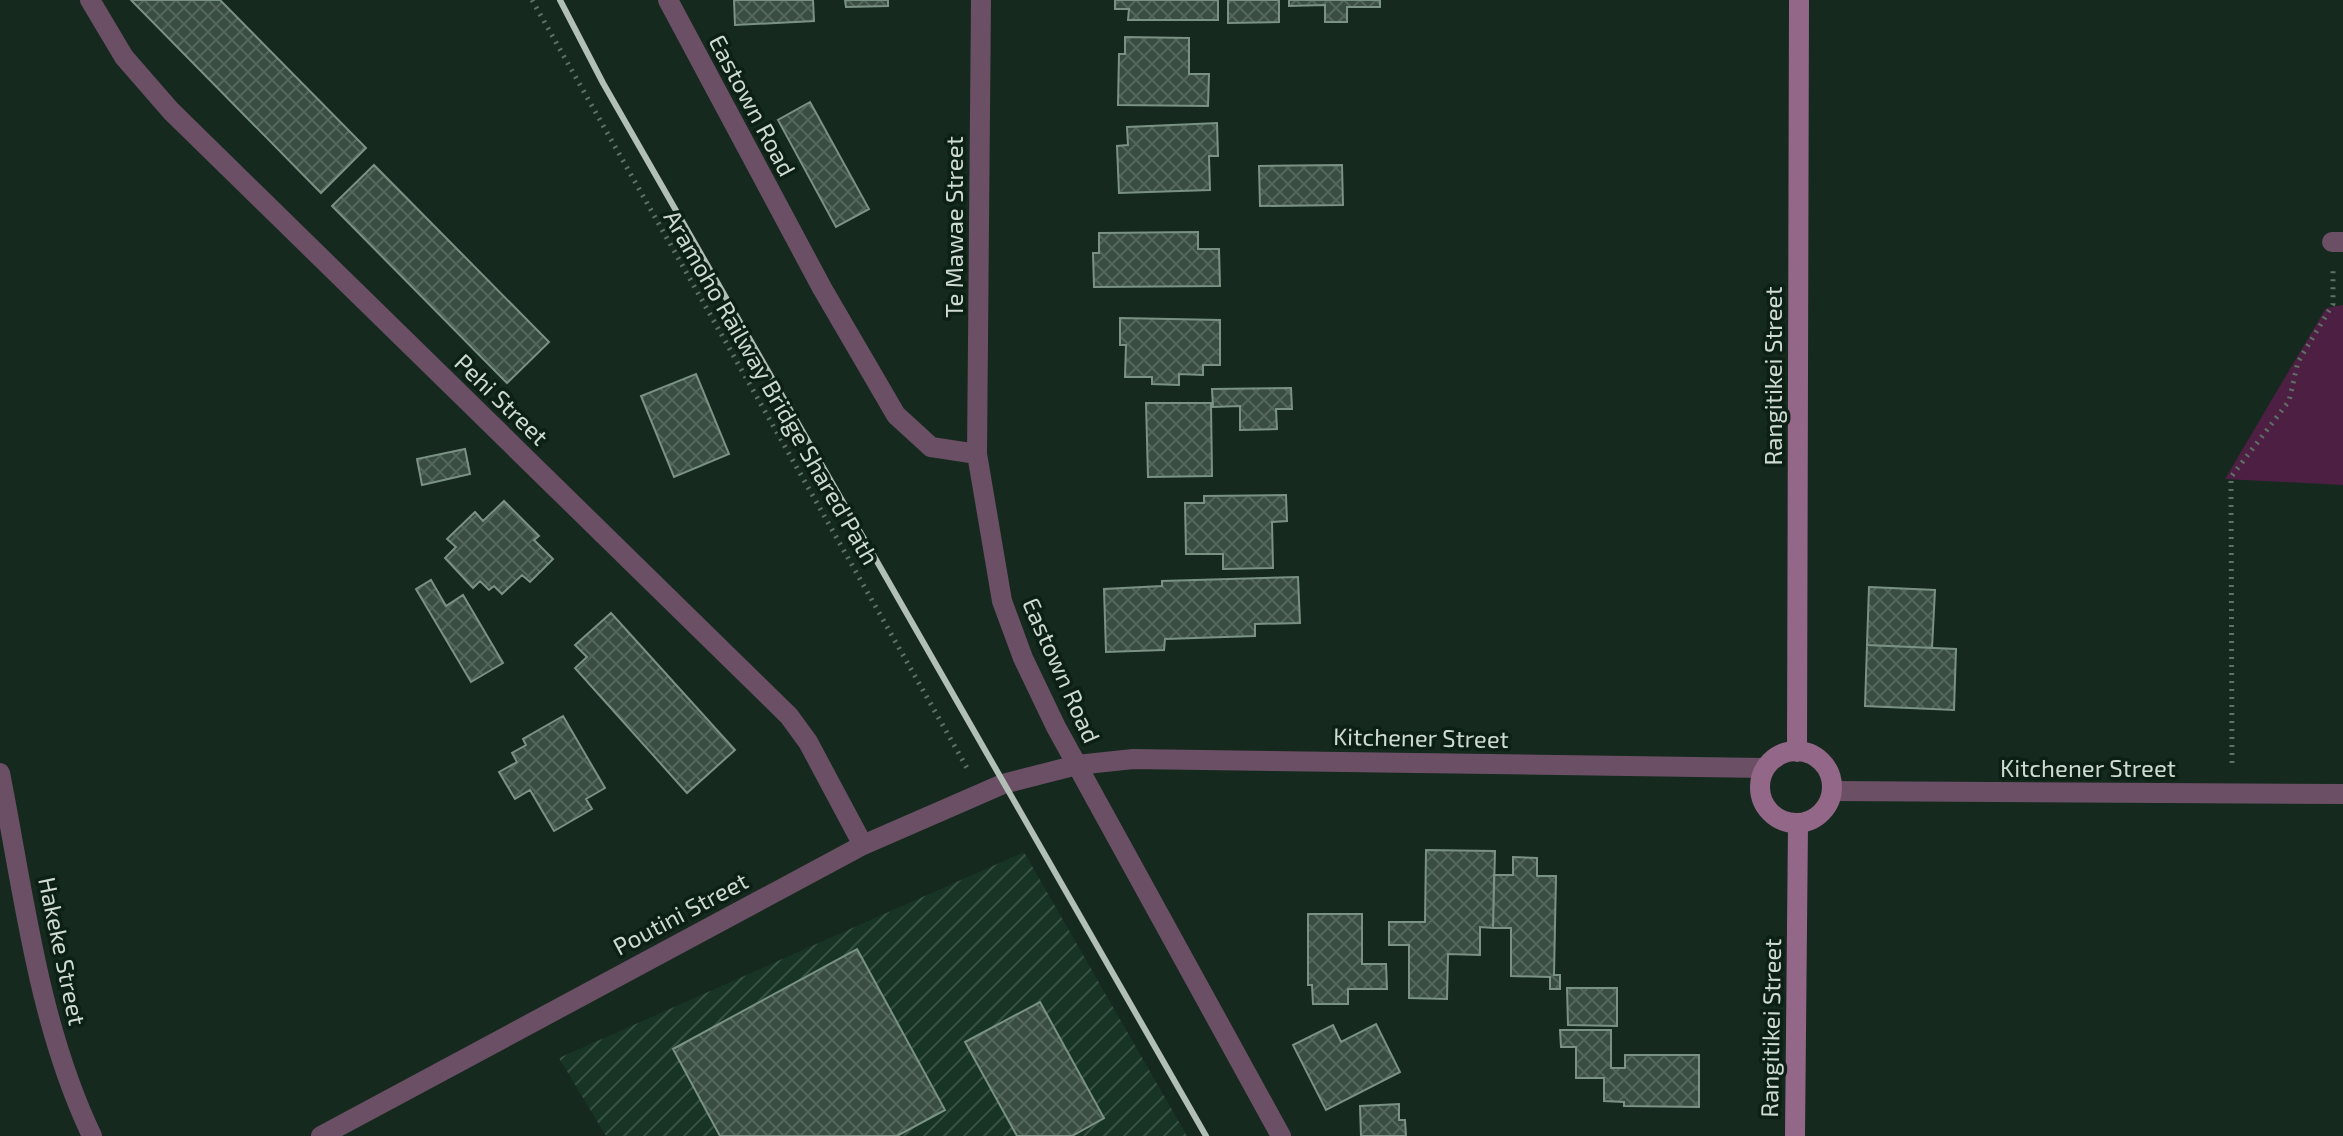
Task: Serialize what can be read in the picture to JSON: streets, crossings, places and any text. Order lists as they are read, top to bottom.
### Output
{
  "streets": {
    "street": [
      "Eastown Road",
      "Te Mawae Street",
      "Rangitikei Street",
      "Pehi Street",
      "Kitchener Street",
      "Poutini Street",
      "Hakeke Street"
    ],
    "path": ["Aramoho Railway Bridge Shared Path"]
  },
  "crossings": [
    ["Eastown Road", "Te Mawae Street"],
    ["Eastown Road", "Kitchener Street"],
    ["Eastown Road", "Poutini Street"],
    ["Rangitikei Street", "Kitchener Street"],
    ["Aramoho Railway Bridge Shared Path", "Poutini Street"],
    ["Pehi Street", "Poutini Street"],
    ["Kitchener Street", "Poutini Street"]
  ]
}
